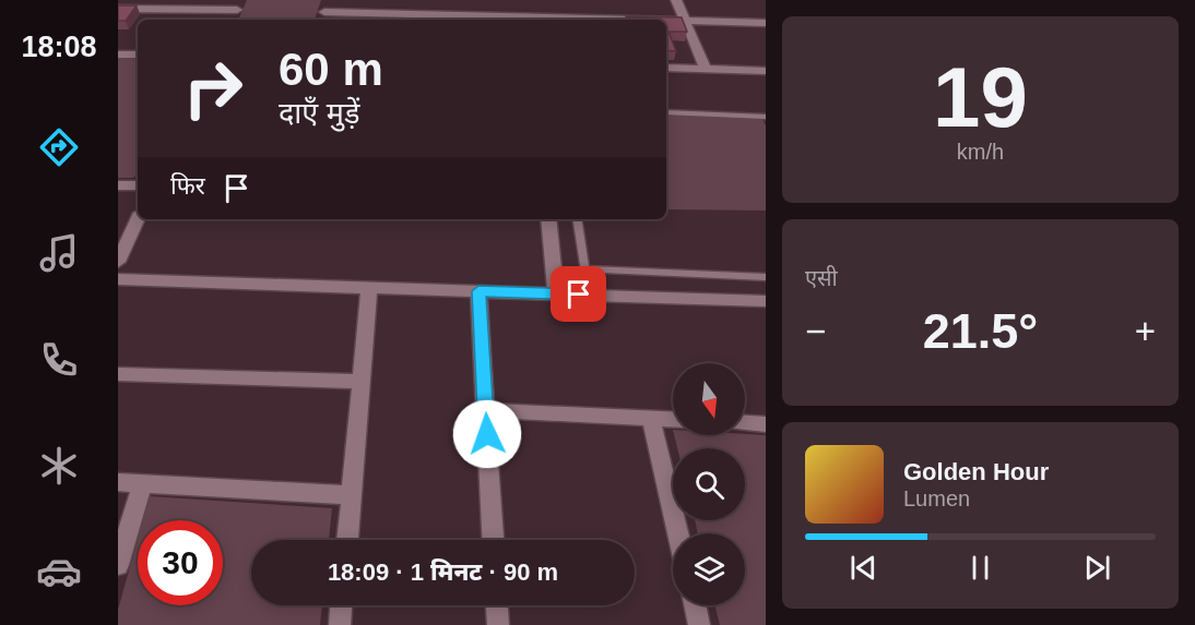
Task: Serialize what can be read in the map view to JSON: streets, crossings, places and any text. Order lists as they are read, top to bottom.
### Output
{
  "north": "bottom",
  "page": {
    "tabs": "18:08",
    "tile": [
      ["19", "km/h"],
      "एसी"
    ],
    "turn": ["60 m", "दाएँ मुड़ें"],
    "then": "फिर",
    "heat": ["−", "21.5°", "+"],
    "song": ["Golden Hour", "Lumen"],
    "limit": "30",
    "trip": "18:09 · 1 मिनट · 90 m"
  }
}
